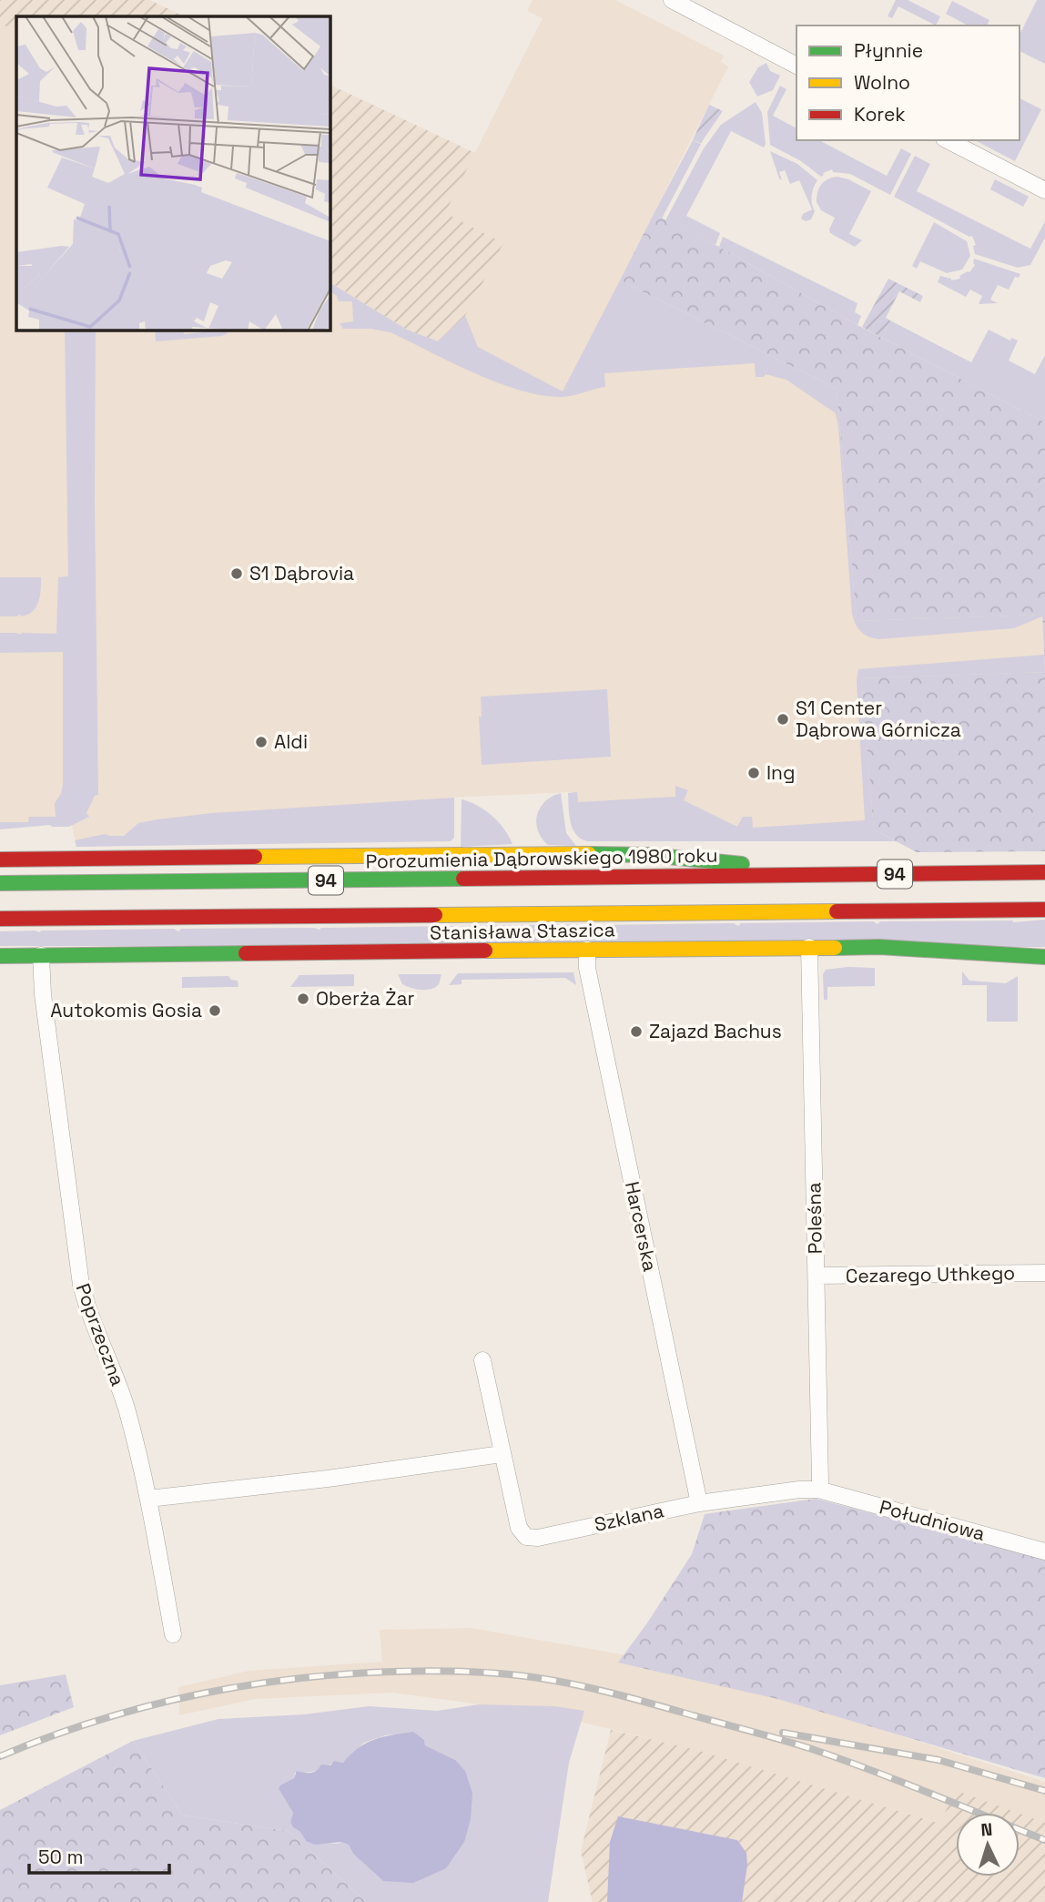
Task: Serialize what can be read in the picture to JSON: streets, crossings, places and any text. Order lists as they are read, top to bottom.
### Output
{
  "streets": {
    "main road": ["Porozumienia Dąbrowskiego 1980 roku", "94", "Stanisława Staszica"],
    "street": [
      "Poleśna",
      "Harcerska",
      "Cezarego Uthkego",
      "Poprzeczna",
      "Szklana",
      "Południowa"
    ]
  },
  "crossings": [
    ["Stanisława Staszica", "Poleśna"],
    ["Stanisława Staszica", "Harcerska"],
    ["Stanisława Staszica", "Poprzeczna"],
    ["Poleśna", "Cezarego Uthkego"],
    ["Poleśna", "Szklana"],
    ["Poleśna", "Południowa"],
    ["Harcerska", "Szklana"],
    ["Szklana", "Południowa"]
  ],
  "places": [
    "S1 Dąbrovia",
    "S1 Center Dąbrowa Górnicza",
    "Aldi",
    "Ing",
    "Oberża Żar",
    "Autokomis Gosia",
    "Zajazd Bachus"
  ],
  "legend": ["Płynnie", "Wolno", "Korek"],
  "scale_bar": "50 m",
  "north": "top"
}
